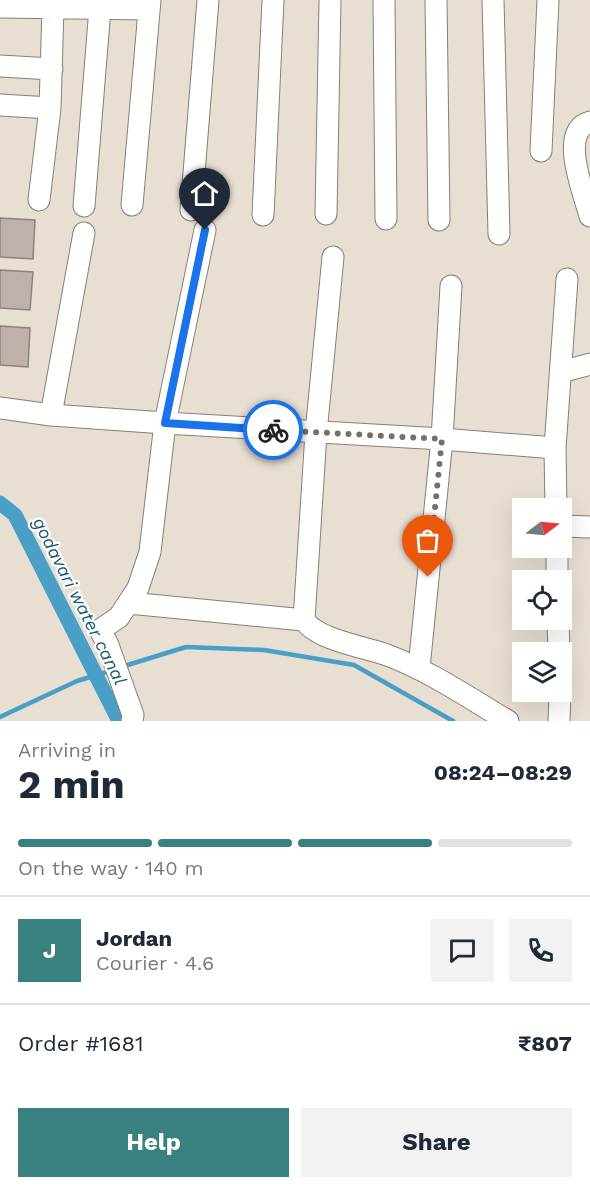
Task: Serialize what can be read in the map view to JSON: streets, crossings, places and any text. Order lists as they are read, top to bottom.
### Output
{
  "water": ["godavari water canal"],
  "north": "right",
  "page": {
    "heading": ["2 min", "Arriving in", "08:24–08:29"],
    "panel": [
      "Jordan",
      "Courier · 4.6",
      "Order #1681",
      "₹807"
    ],
    "bar": "On the way · 140 m",
    "round": "J",
    "buttons": ["Help", "Share"]
  }
}
